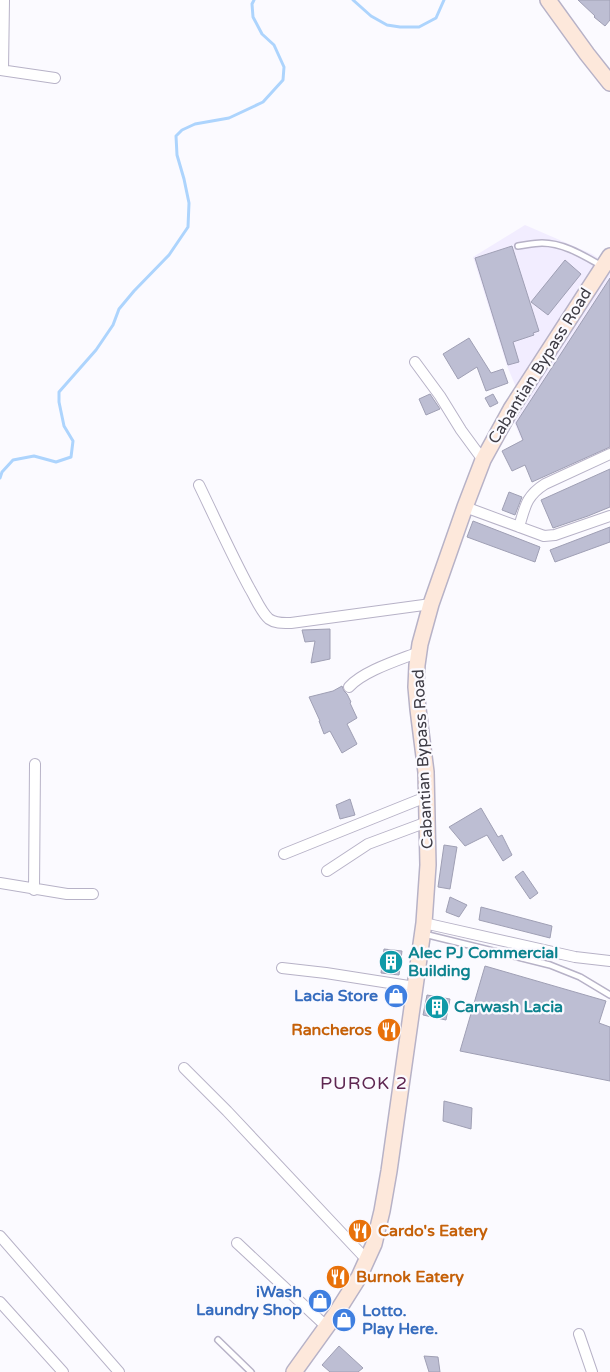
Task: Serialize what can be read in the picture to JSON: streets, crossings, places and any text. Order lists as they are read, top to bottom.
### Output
{
  "streets": {
    "main road": ["Cabantian Bypass Road"]
  },
  "districts": ["PUROK 2"],
  "places": {
    "building": ["Alec PJ Commercial Building", "Carwash Lacia"],
    "shop": ["Lacia Store", "iWash Laundry Shop", "Lotto. Play Here."],
    "restaurant": ["Rancheros", "Cardo's Eatery", "Burnok Eatery"]
  }
}
